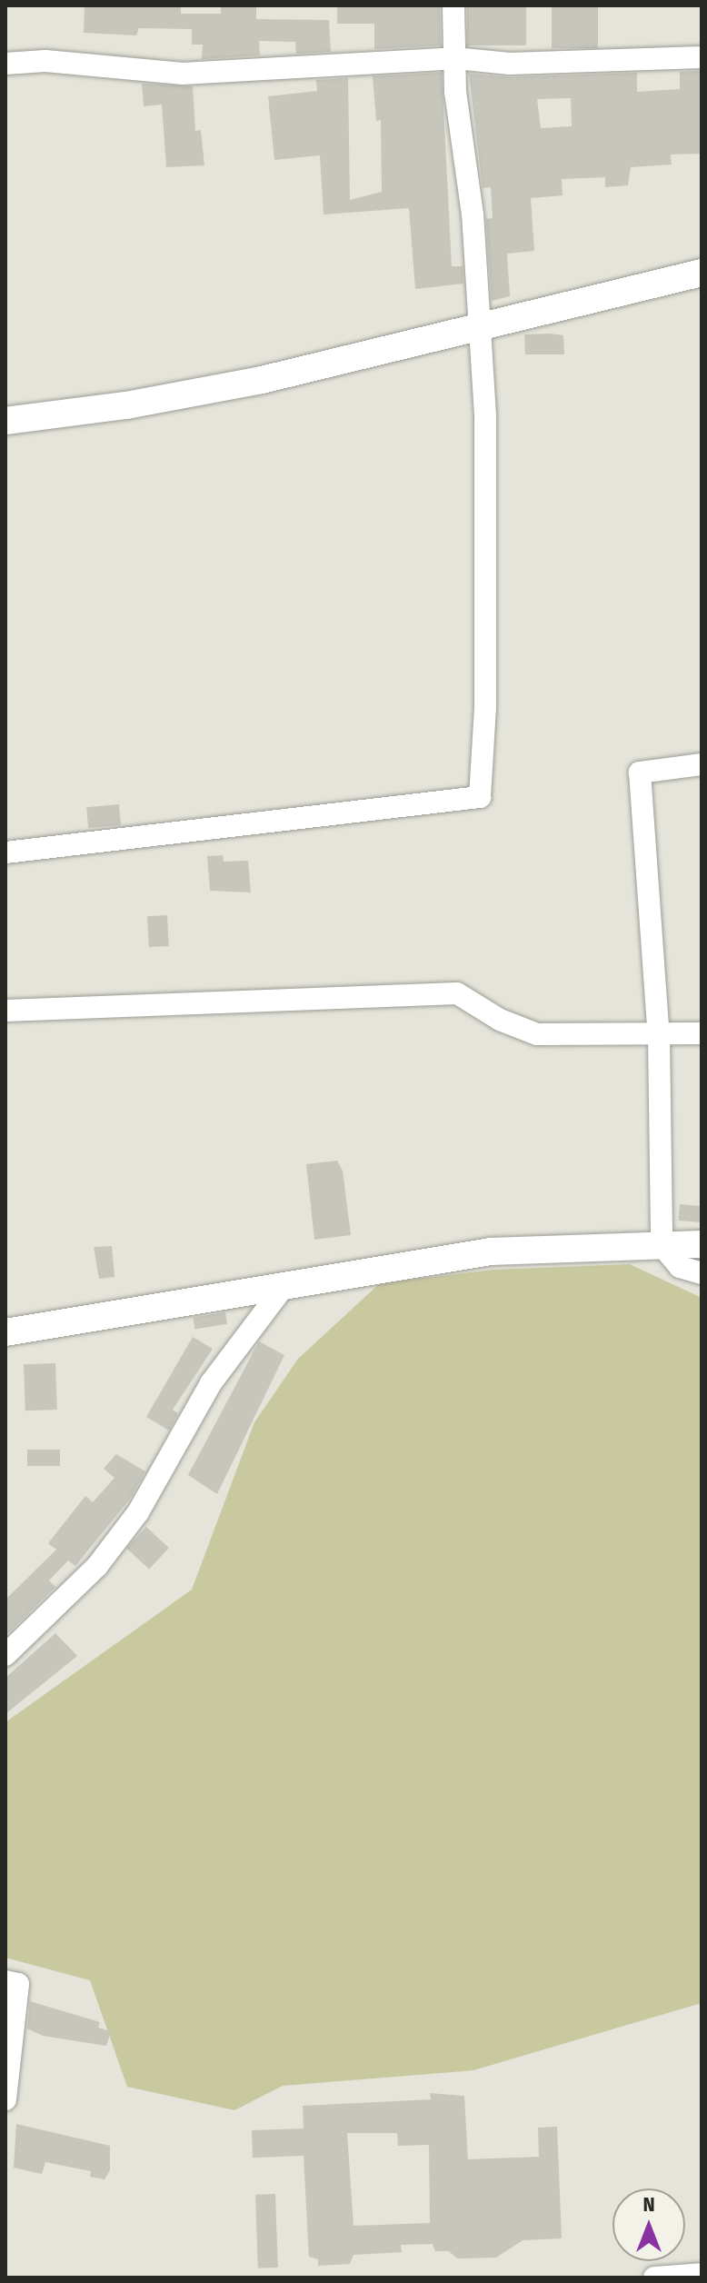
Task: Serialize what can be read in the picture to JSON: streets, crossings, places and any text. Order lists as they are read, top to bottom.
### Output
{
  "north": "top"
}
